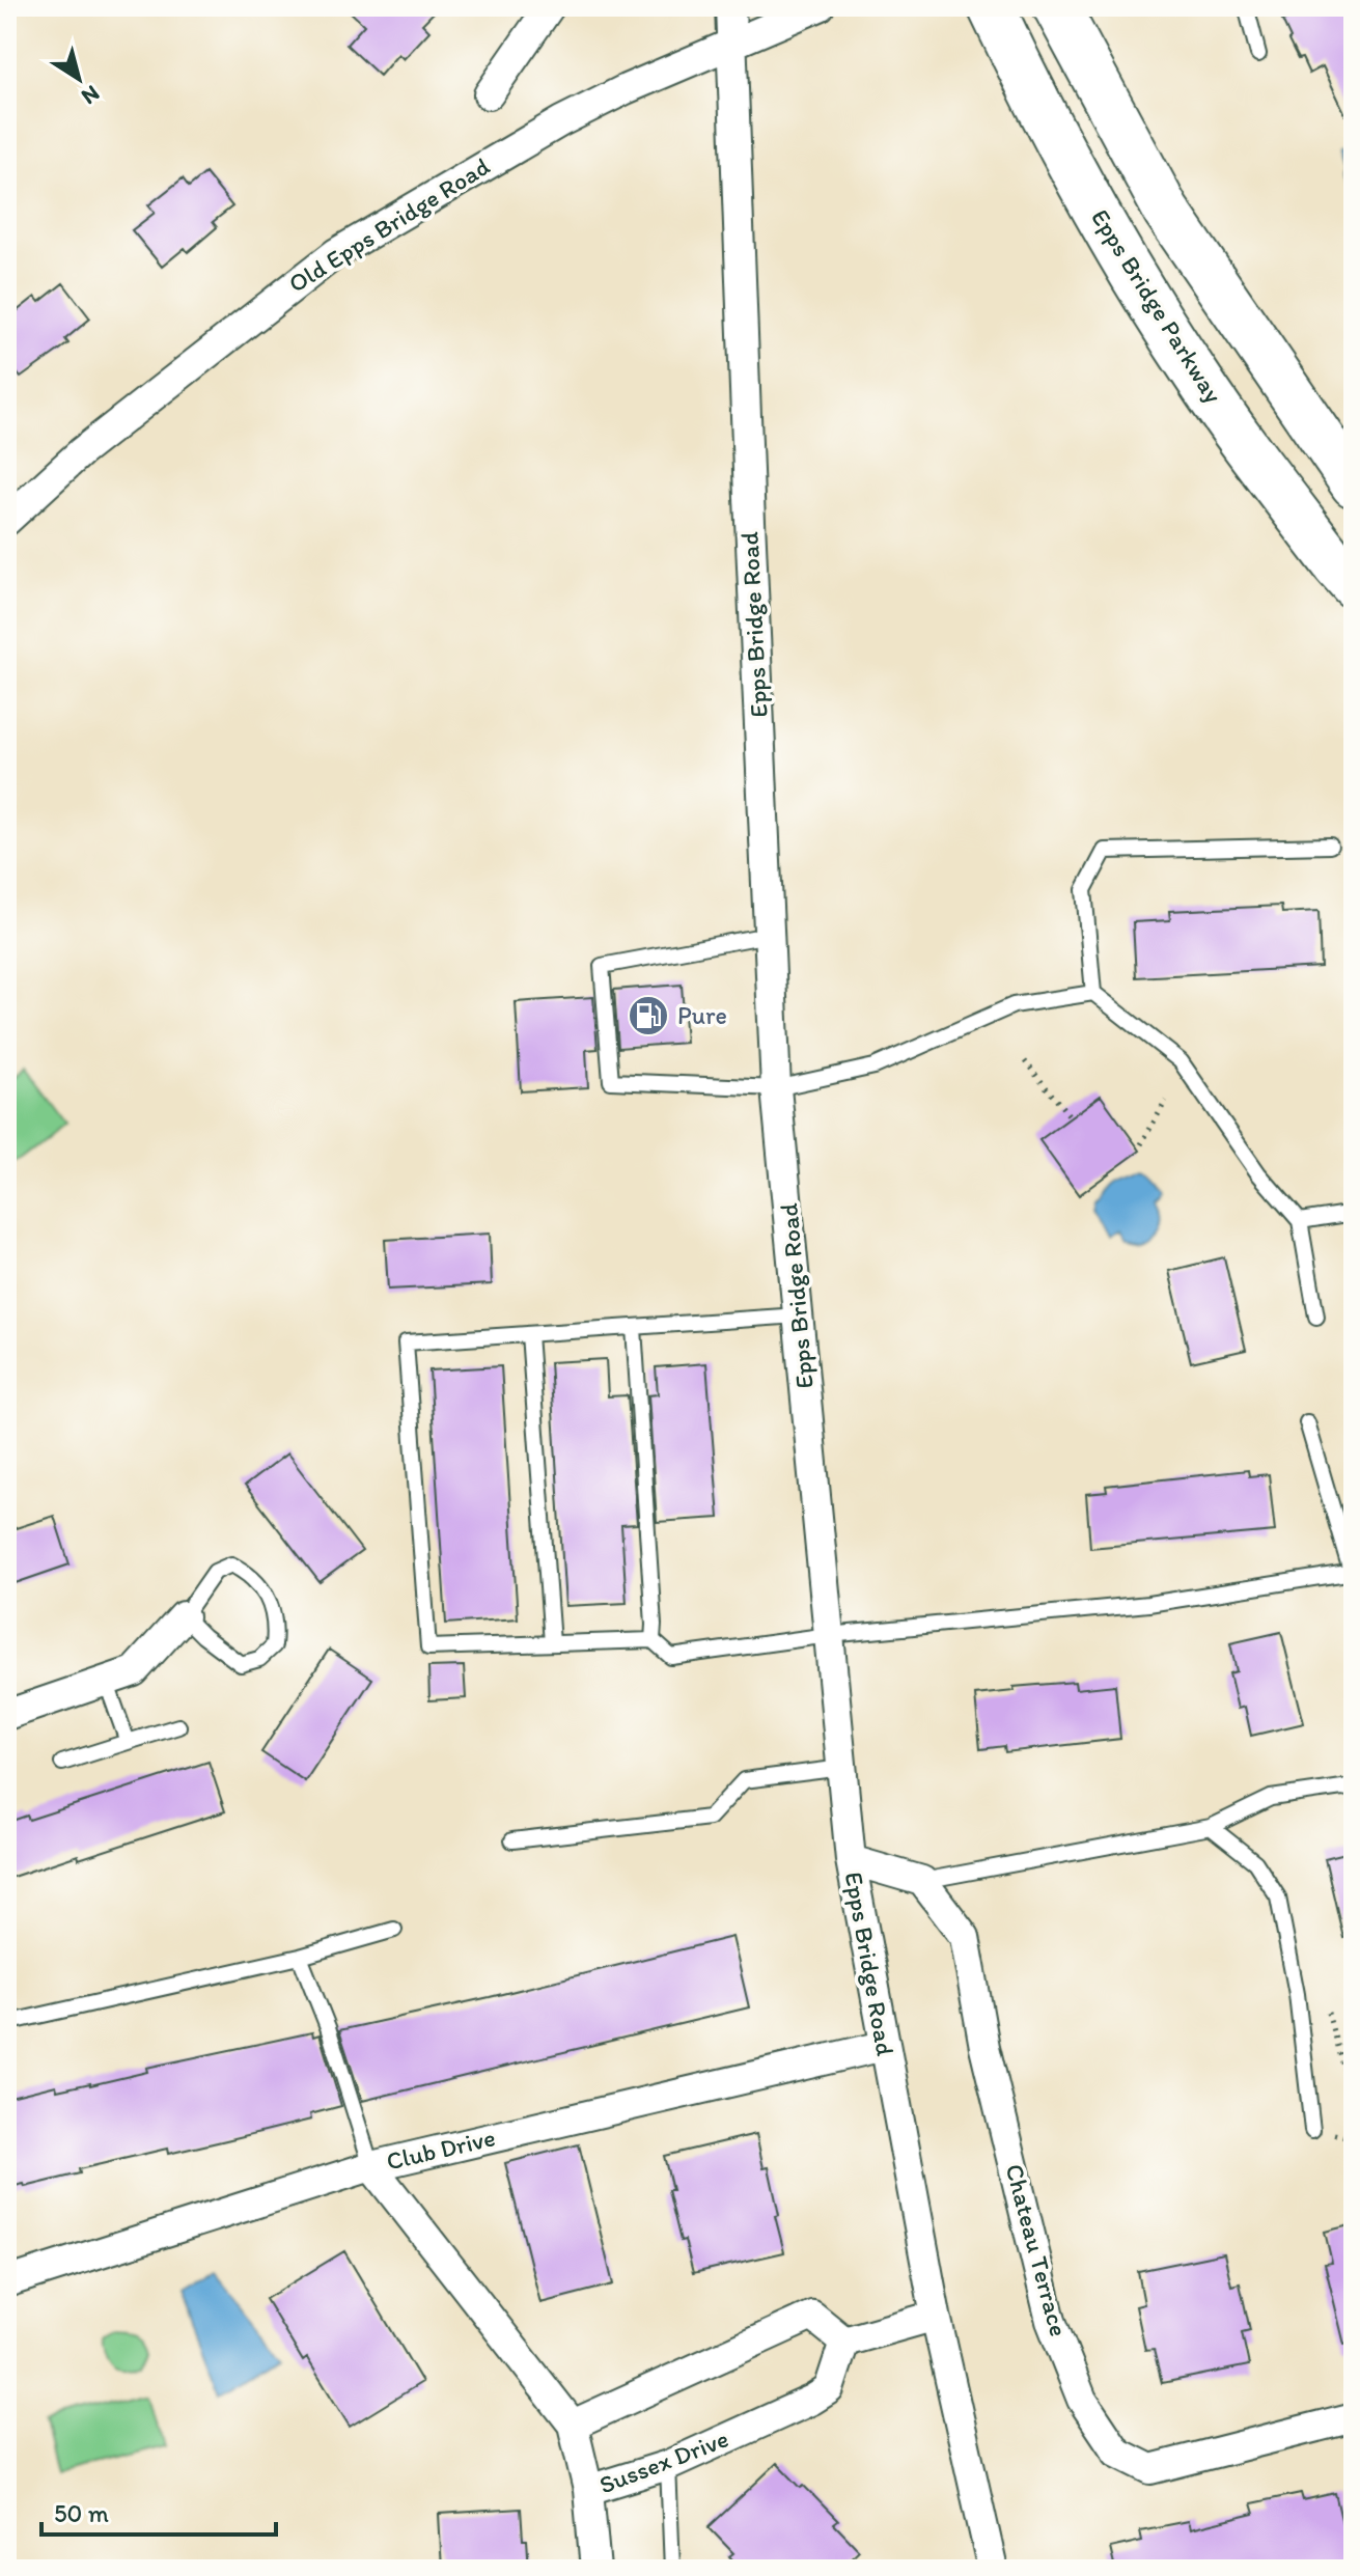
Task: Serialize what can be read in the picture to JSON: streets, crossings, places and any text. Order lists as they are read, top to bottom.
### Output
{
  "streets": {
    "main road": ["Epps Bridge Parkway"],
    "street": [
      "Old Epps Bridge Road",
      "Epps Bridge Road",
      "Club Drive",
      "Chateau Terrace",
      "Sussex Drive"
    ]
  },
  "crossings": [
    ["Old Epps Bridge Road", "Epps Bridge Road"],
    ["Epps Bridge Road", "Club Drive"]
  ],
  "places": {
    "fuel station": ["Pure"]
  },
  "scale_bar": "50 m",
  "north": "bottom right"
}
